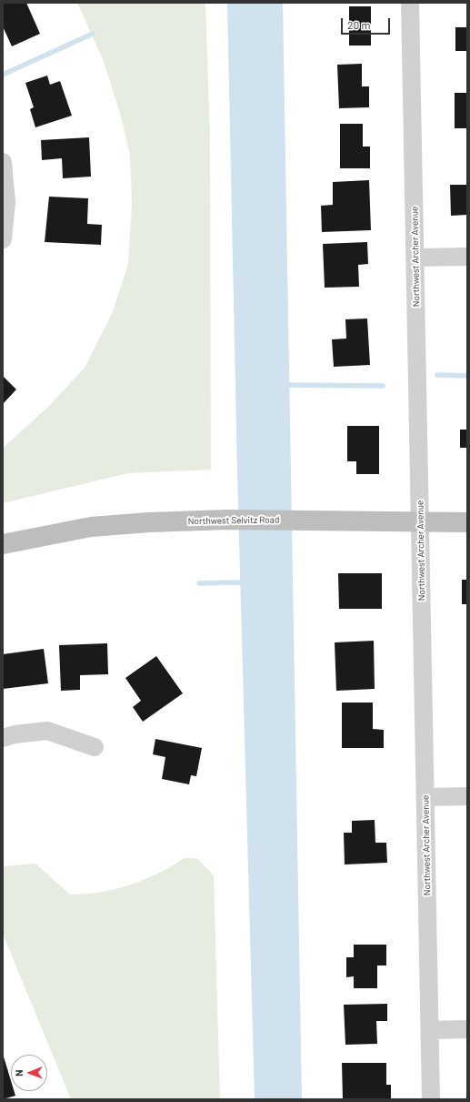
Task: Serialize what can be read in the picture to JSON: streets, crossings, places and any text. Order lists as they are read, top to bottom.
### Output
{
  "streets": {
    "street": ["Northwest Archer Avenue", "Northwest Selvitz Road"]
  },
  "crossings": [
    ["Northwest Archer Avenue", "Northwest Selvitz Road"]
  ],
  "scale_bar": "20 m",
  "north": "left"
}
